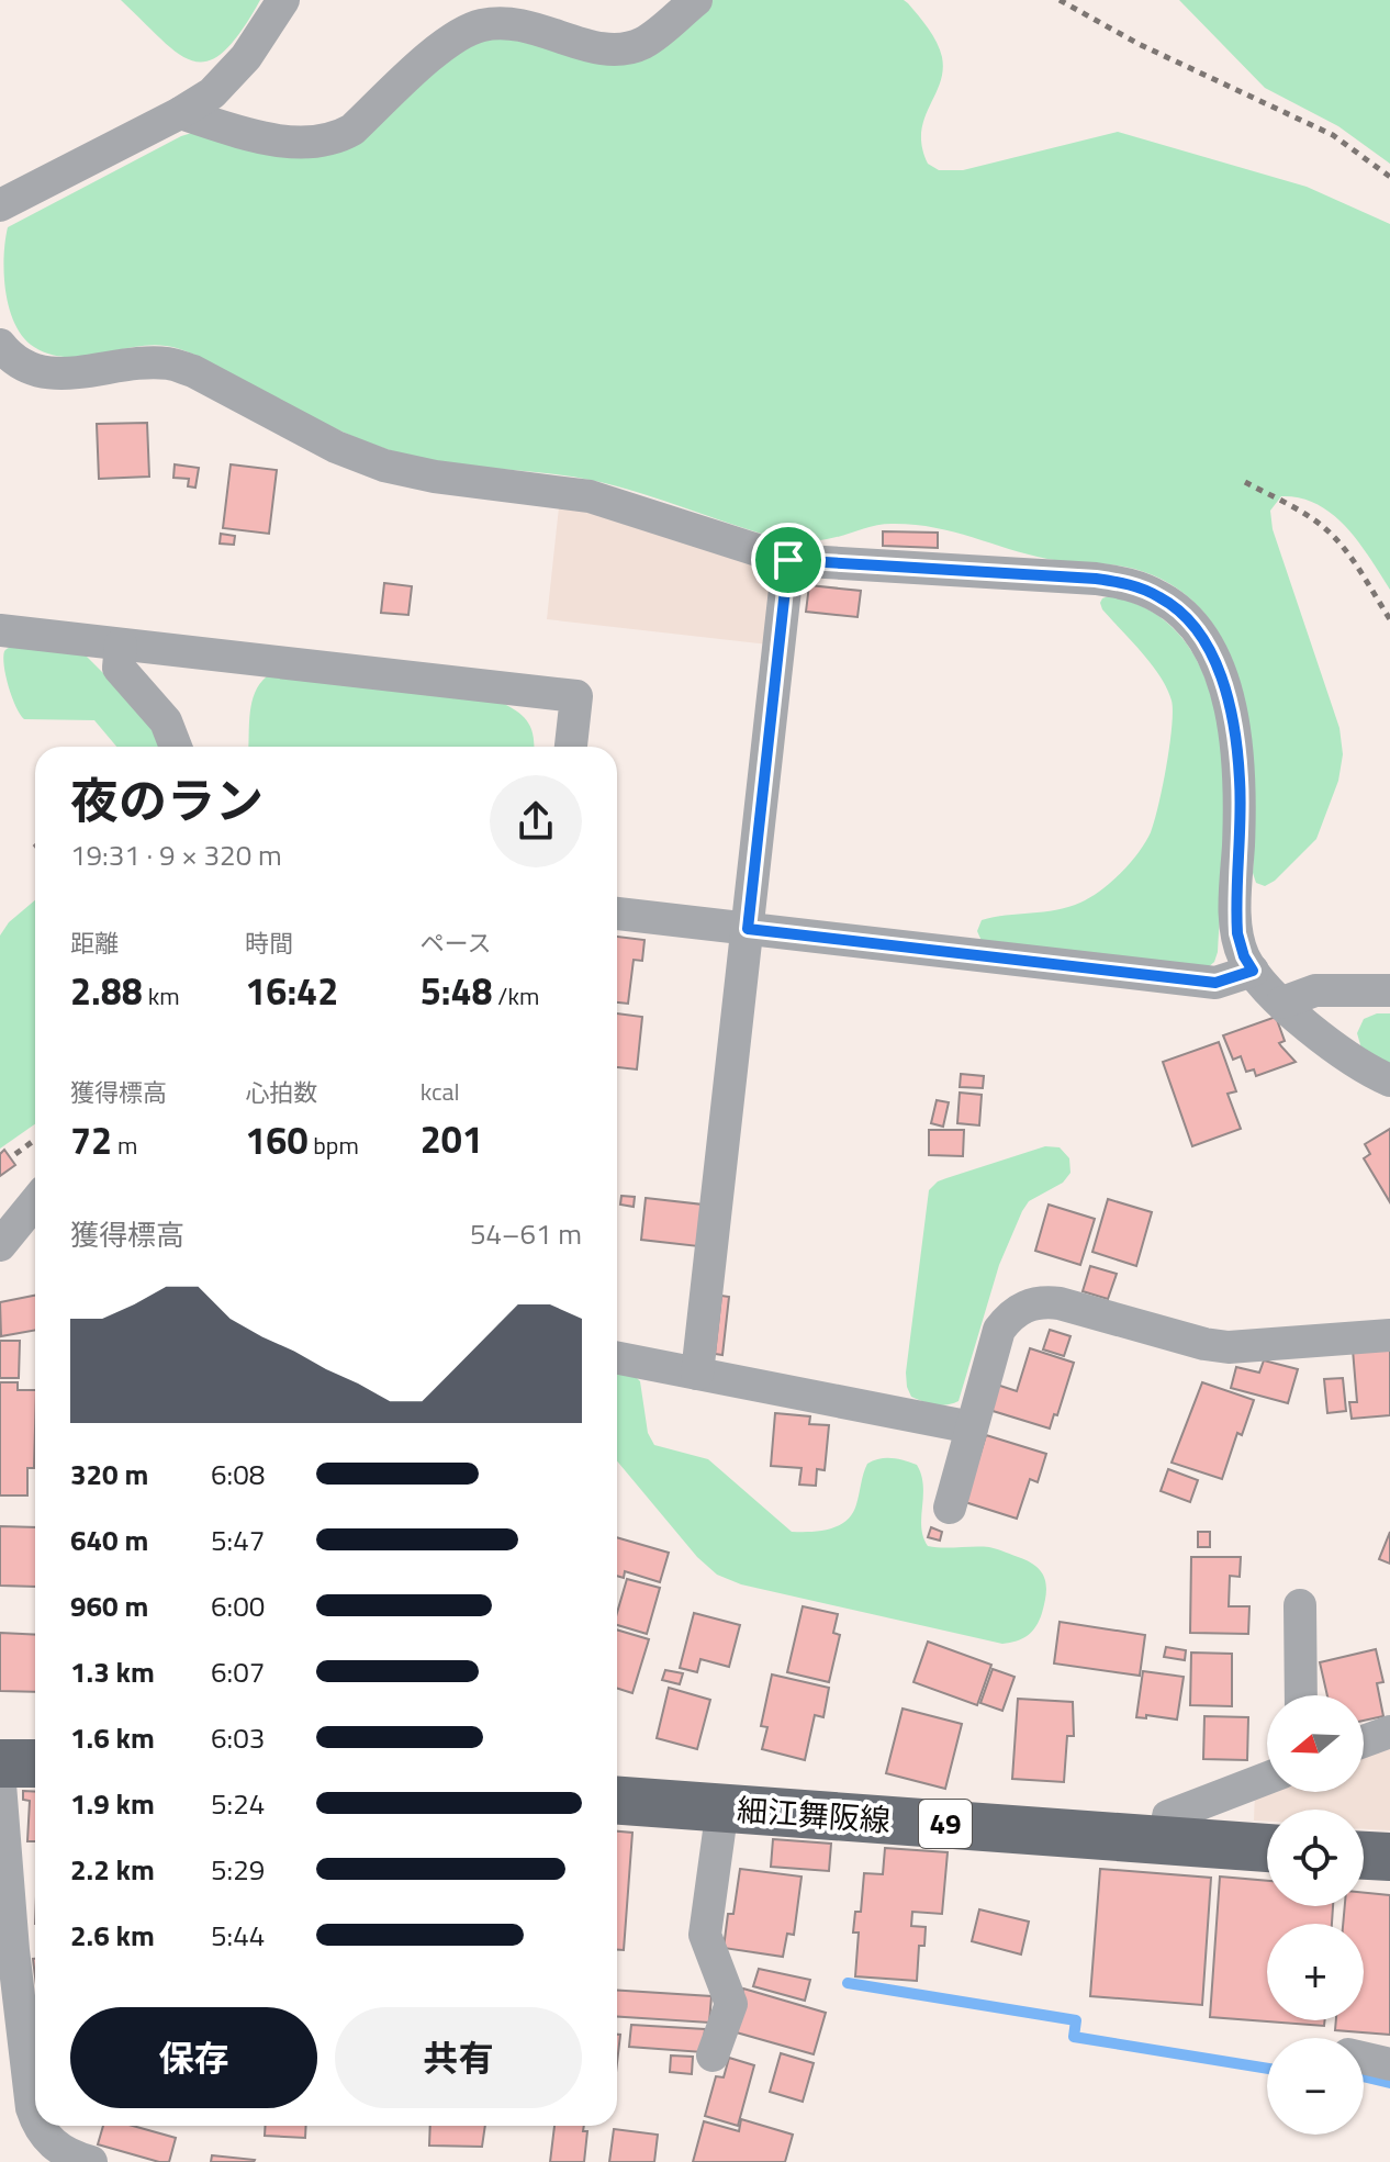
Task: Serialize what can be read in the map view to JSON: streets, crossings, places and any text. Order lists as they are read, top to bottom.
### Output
{
  "streets": {
    "main road": ["細江舞阪線", "49"]
  },
  "north": "left",
  "page": {
    "heading": ["夜のラン", "19:31 · 9 × 320 m"],
    "stats": [
      ["距離", "2.88 km"],
      ["時間", "16:42"],
      ["ペース", "5:48 /km"],
      ["獲得標高", "72 m"],
      ["心拍数", "160 bpm"],
      ["kcal", "201"]
    ],
    "chart": ["獲得標高", "54–61 m"],
    "list": [
      {
        "name": "320 m",
        "note": "6:08"
      },
      {
        "name": "640 m",
        "note": "5:47"
      },
      {
        "name": "960 m",
        "note": "6:00"
      },
      {
        "name": "1.3 km",
        "note": "6:07"
      },
      {
        "name": "1.6 km",
        "note": "6:03"
      },
      {
        "name": "1.9 km",
        "note": "5:24"
      },
      {
        "name": "2.2 km",
        "note": "5:29"
      },
      {
        "name": "2.6 km",
        "note": "5:44"
      }
    ],
    "map_buttons": ["+", "−"],
    "buttons": ["保存", "共有"]
  }
}
